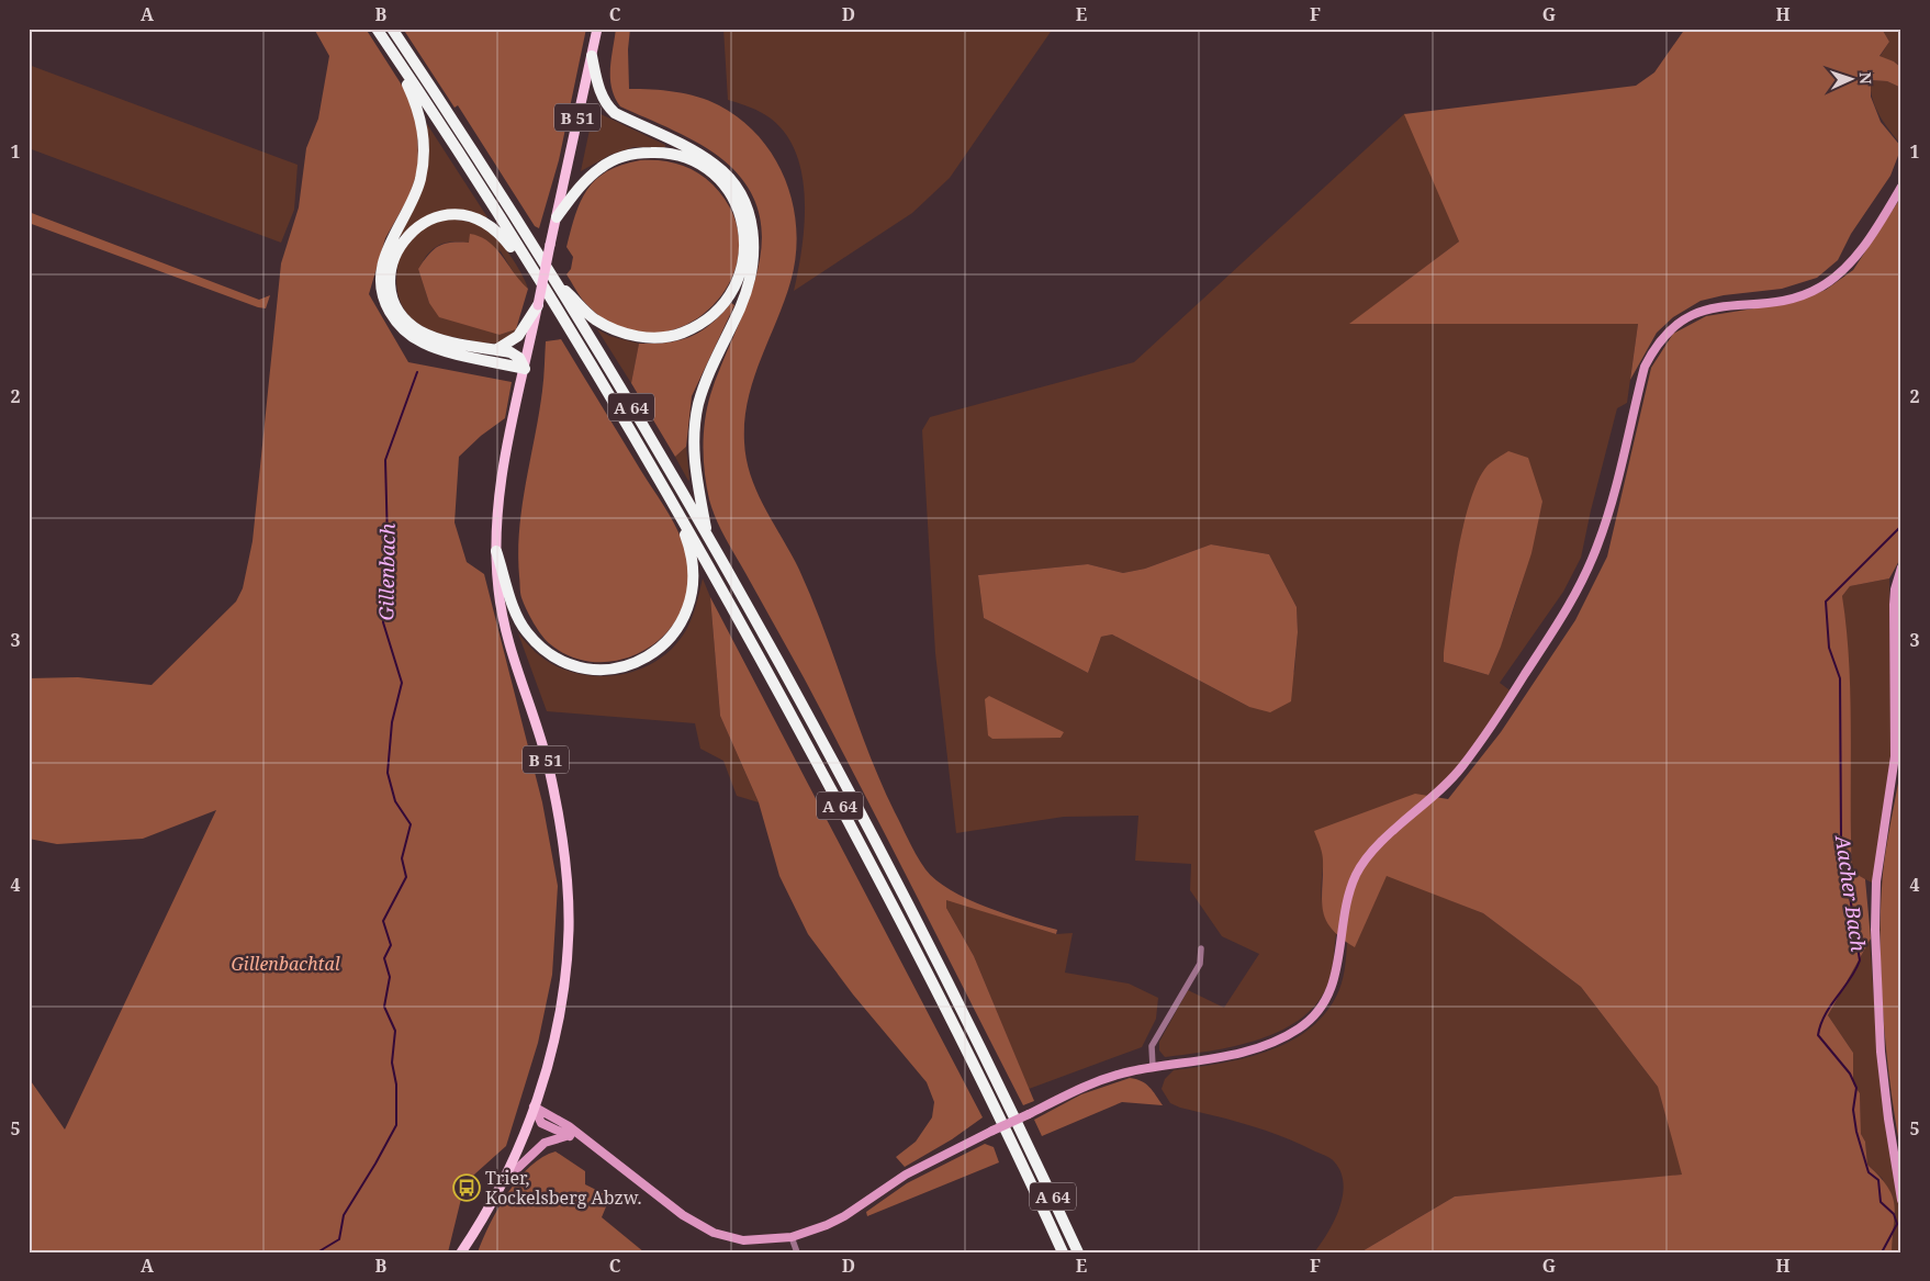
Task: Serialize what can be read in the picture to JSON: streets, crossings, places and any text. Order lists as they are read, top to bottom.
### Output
{
  "streets": {
    "highway": ["A 64"],
    "main road": ["B 51"]
  },
  "water": ["Gillenbach", "Aacher Bach"],
  "parks": ["Gillenbachtal"],
  "places": {
    "bus stop": ["Trier, Kockelsberg Abzw."]
  },
  "north": "right",
  "grid": {
    "columns": [
      "A",
      "B",
      "C",
      "D",
      "E",
      "F",
      "G",
      "H"
    ],
    "rows": [
      "1",
      "2",
      "3",
      "4",
      "5"
    ]
  }
}
